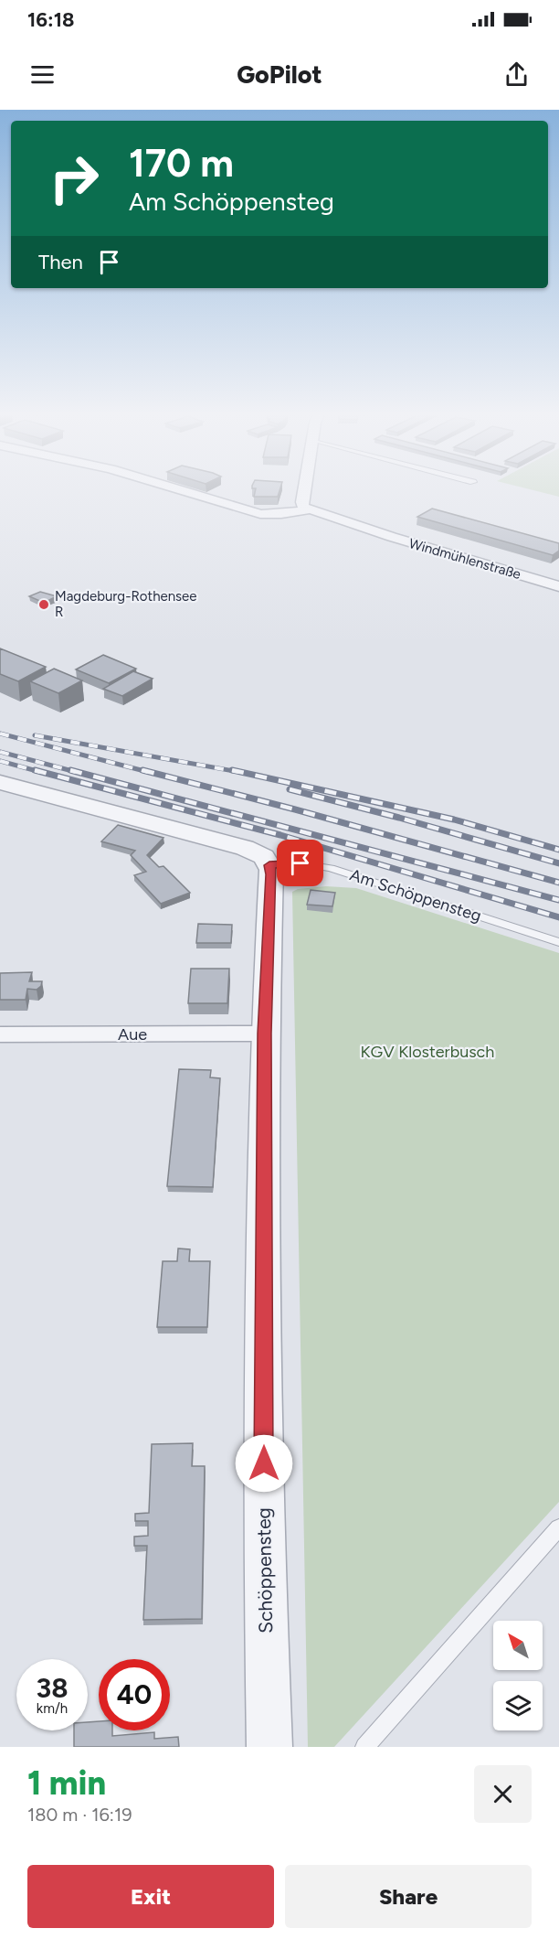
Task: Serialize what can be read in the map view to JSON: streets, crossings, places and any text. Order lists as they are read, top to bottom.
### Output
{
  "streets": {
    "street": [
      "Windmühlenstraße",
      "Am Schöppensteg",
      "Aue",
      "Schöppensteg"
    ]
  },
  "crossings": [
    ["Am Schöppensteg", "Schöppensteg"],
    ["Aue", "Schöppensteg"]
  ],
  "parks": ["KGV Klosterbusch"],
  "places": ["Magdeburg-Rothensee R"],
  "north": "top left",
  "page": {
    "status": "16:18",
    "header": "GoPilot",
    "turn": ["170 m", "Am Schöppensteg"],
    "then": "Then",
    "speed": "38 km/h",
    "limit": "40",
    "heading": ["1 min", "180 m · 16:19"],
    "buttons": ["Exit", "Share"]
  }
}
